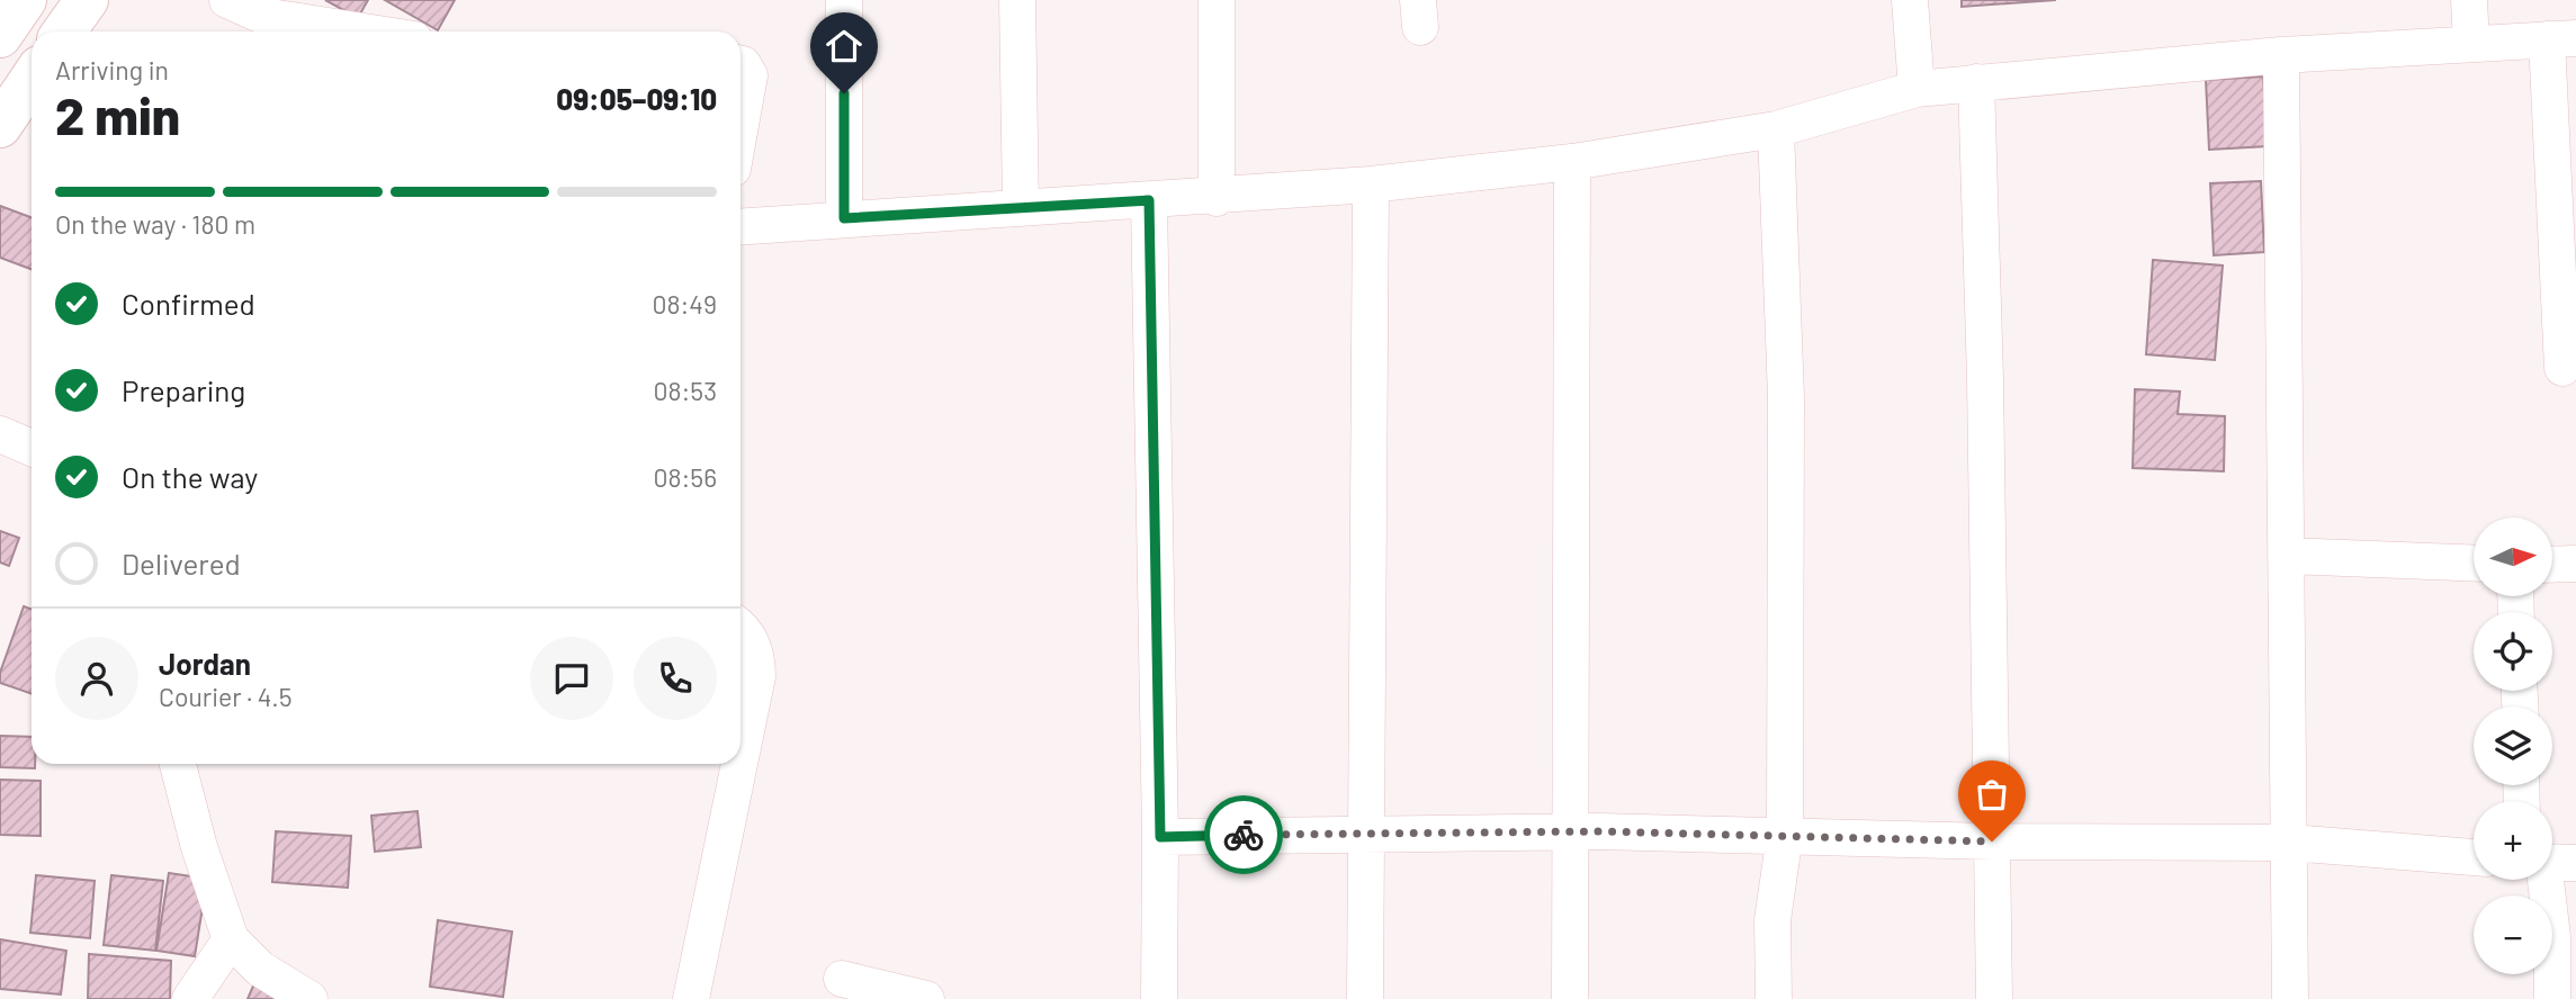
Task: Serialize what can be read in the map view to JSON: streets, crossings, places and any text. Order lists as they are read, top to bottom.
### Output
{
  "north": "right",
  "page": {
    "heading": ["2 min", "Arriving in", "09:05–09:10"],
    "panel": ["Jordan", "Courier · 4.5"],
    "bar": "On the way · 180 m",
    "list": [
      ["Confirmed", "08:49"],
      ["Preparing", "08:53"],
      ["On the way", "08:56"],
      "Delivered"
    ],
    "map_buttons": ["+", "−"]
  }
}
